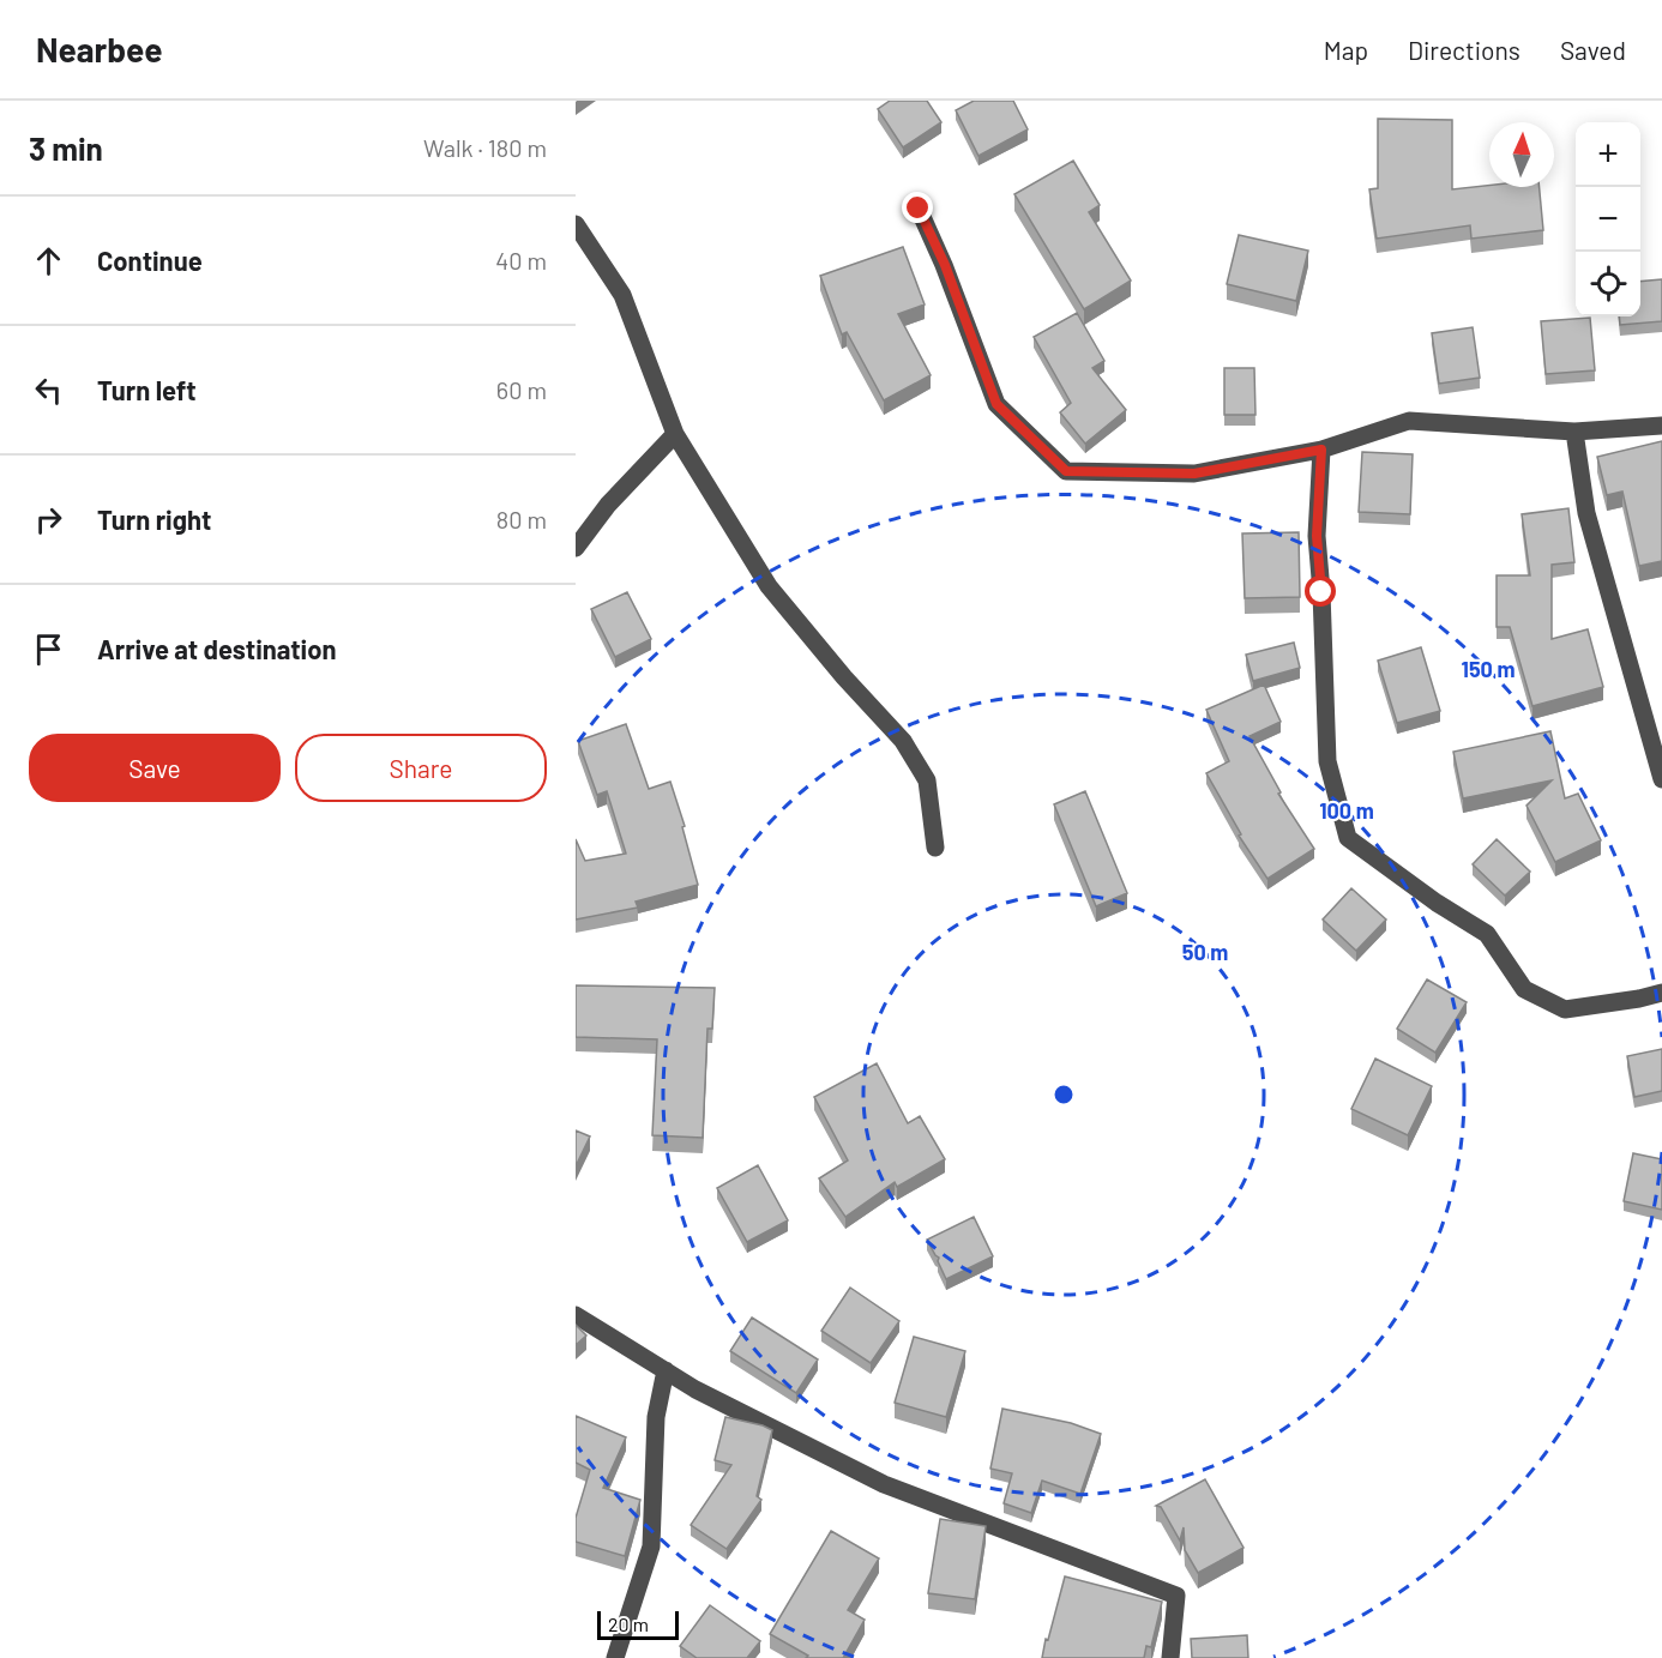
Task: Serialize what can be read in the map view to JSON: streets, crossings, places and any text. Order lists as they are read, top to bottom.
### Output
{
  "scale_bar": "20 m",
  "north": "top",
  "page": {
    "header": "Nearbee",
    "nav": ["Map", "Directions", "Saved"],
    "heading": ["3 min", "Walk · 180 m"],
    "map_buttons": ["+", "−"],
    "list": [
      ["Continue", "40 m"],
      ["Turn left", "60 m"],
      ["Turn right", "80 m"],
      "Arrive at destination"
    ],
    "buttons": ["Save", "Share"],
    "scale": "20 m"
  },
  "rings": ["150 m", "100 m", "50 m"]
}
